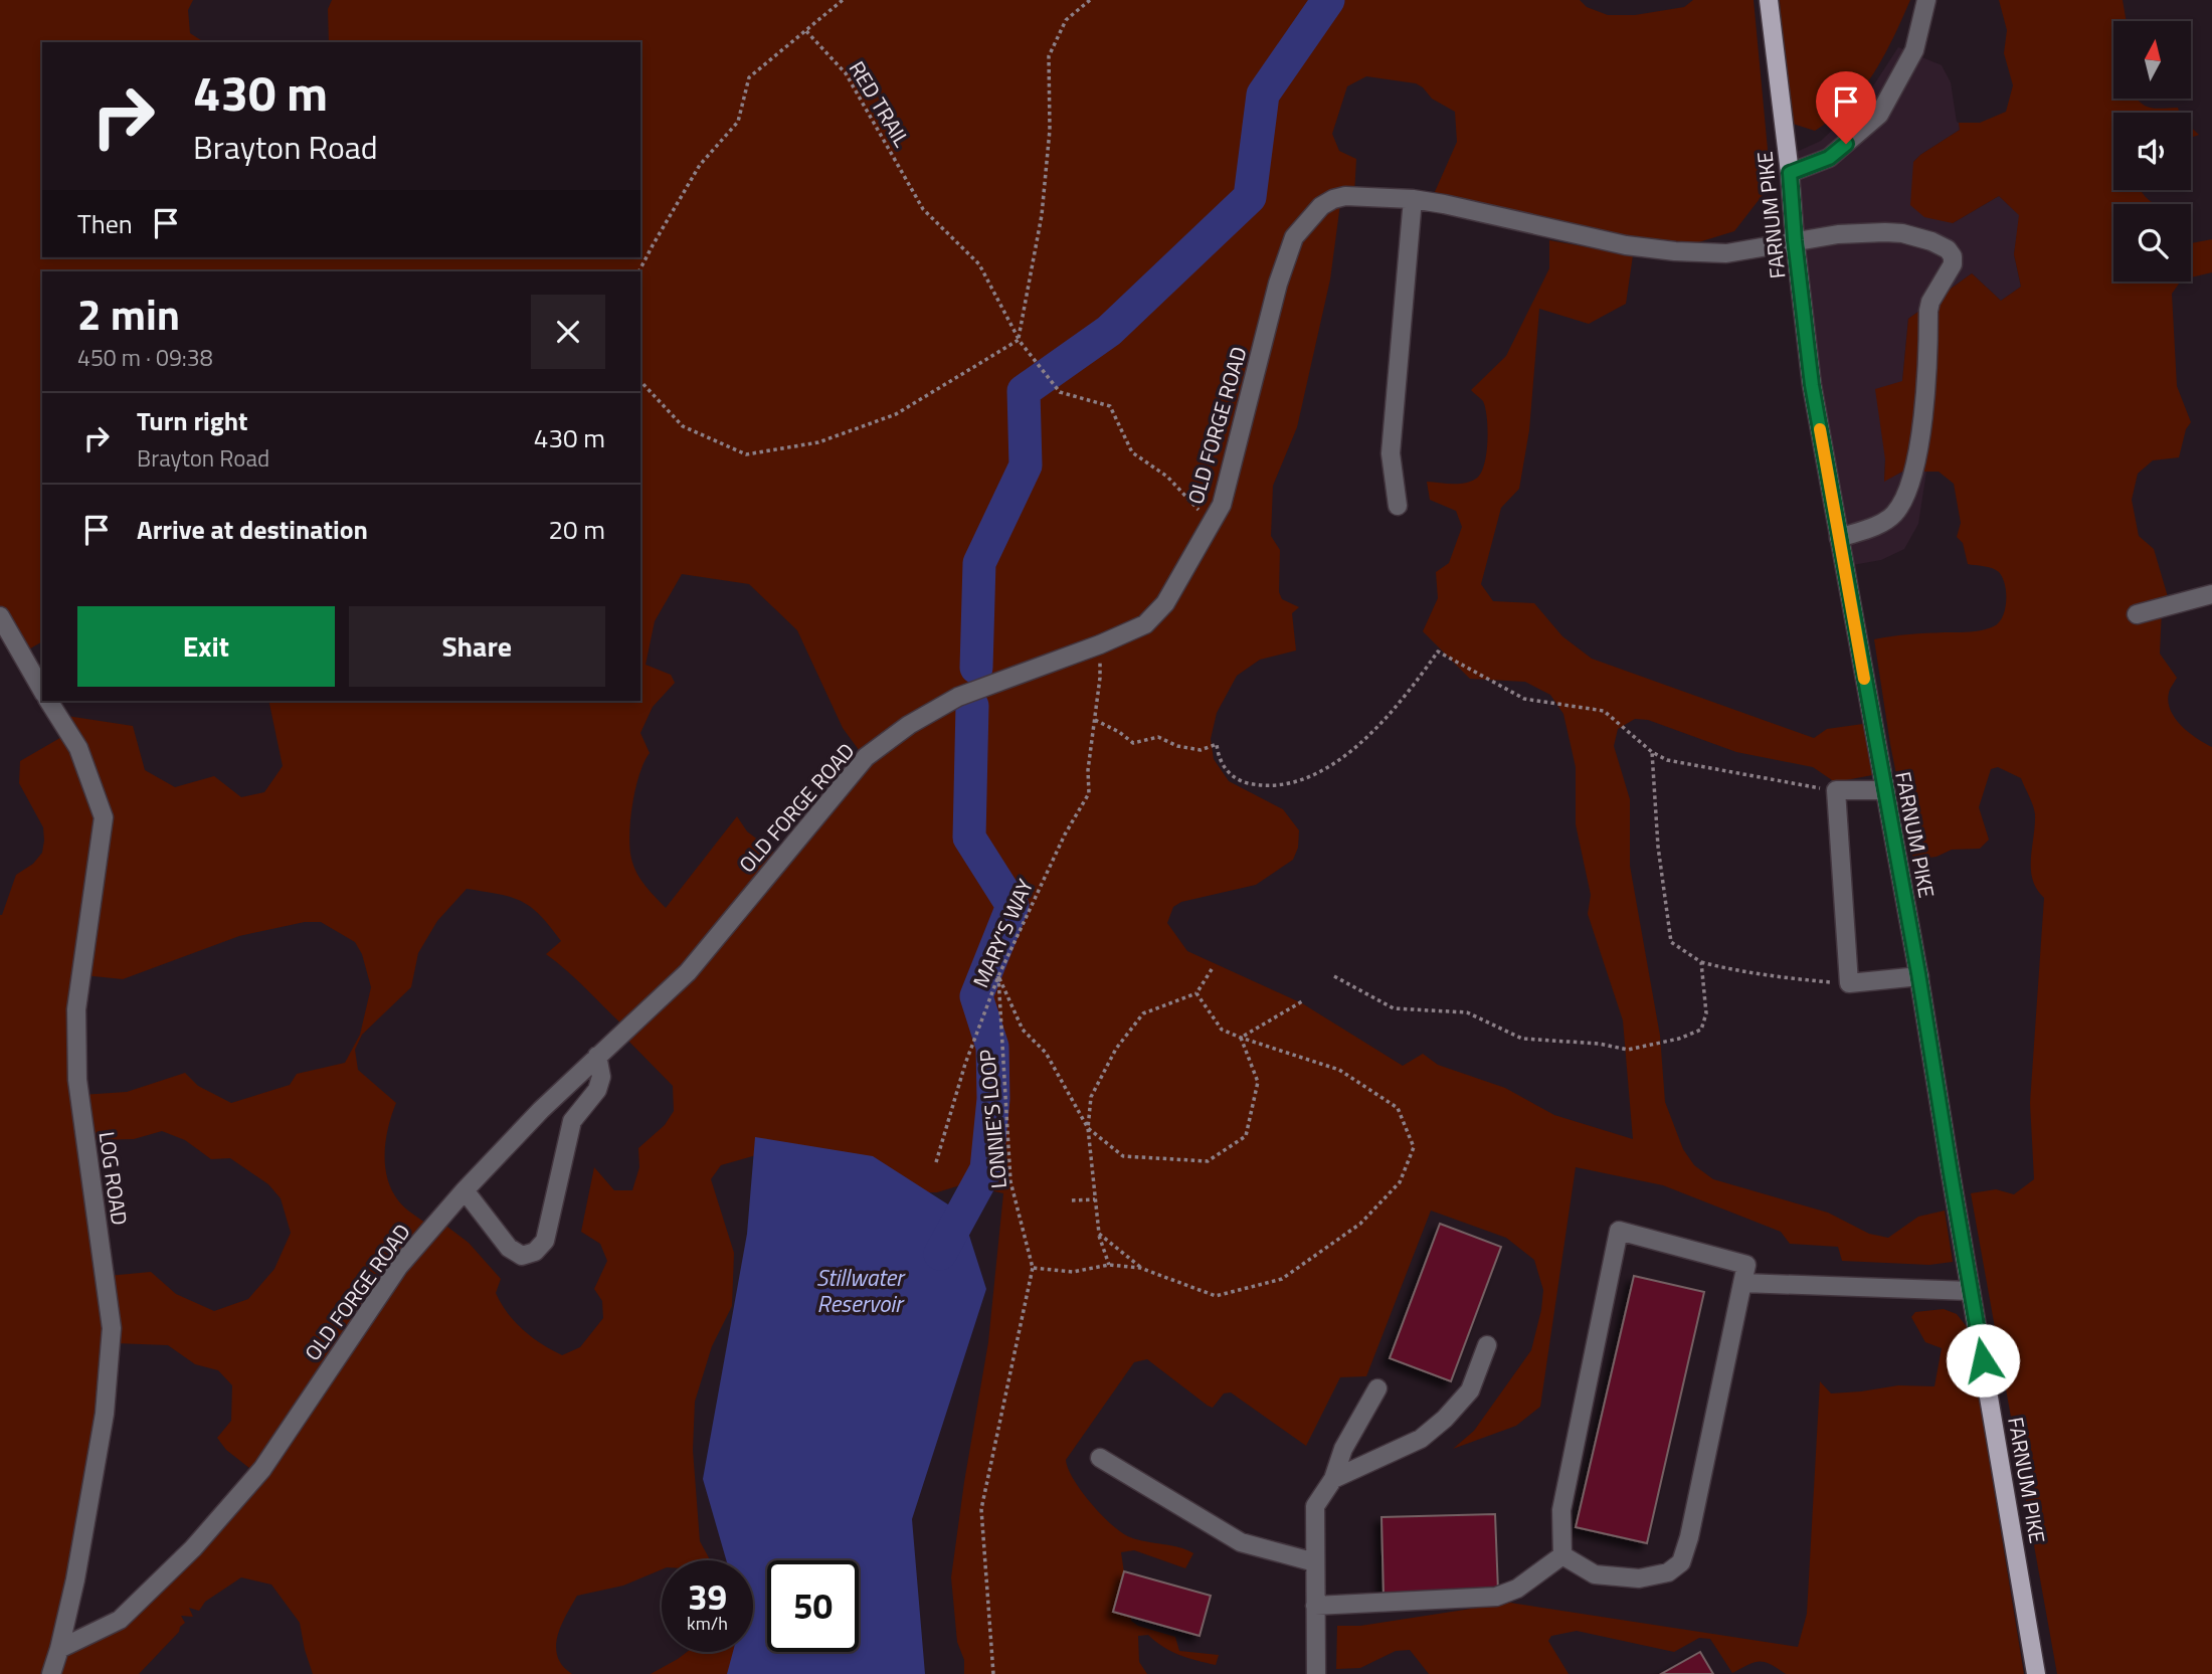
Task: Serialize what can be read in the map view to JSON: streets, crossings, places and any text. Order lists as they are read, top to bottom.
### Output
{
  "streets": {
    "main road": ["FARNUM PIKE"],
    "street": ["OLD FORGE ROAD", "LOG ROAD"],
    "path": ["RED TRAIL", "MARY'S WAY", "LONNIE'S LOOP"]
  },
  "crossings": [
    ["RED TRAIL", "OLD FORGE ROAD"],
    ["FARNUM PIKE", "OLD FORGE ROAD"],
    ["OLD FORGE ROAD", "MARY'S WAY"],
    ["OLD FORGE ROAD", "LOG ROAD"],
    ["MARY'S WAY", "LONNIE'S LOOP"]
  ],
  "water": ["Stillwater Reservoir"],
  "north": "top",
  "page": {
    "turn": ["430 m", "Brayton Road"],
    "then": "Then",
    "heading": ["2 min", "450 m · 09:38"],
    "list": [
      {
        "name": "Turn right",
        "note": "Brayton Road",
        "value": "430 m"
      },
      {
        "name": "Arrive at destination",
        "value": "20 m"
      }
    ],
    "buttons": ["Exit", "Share"],
    "speed": "39 km/h",
    "limit": "50"
  }
}
